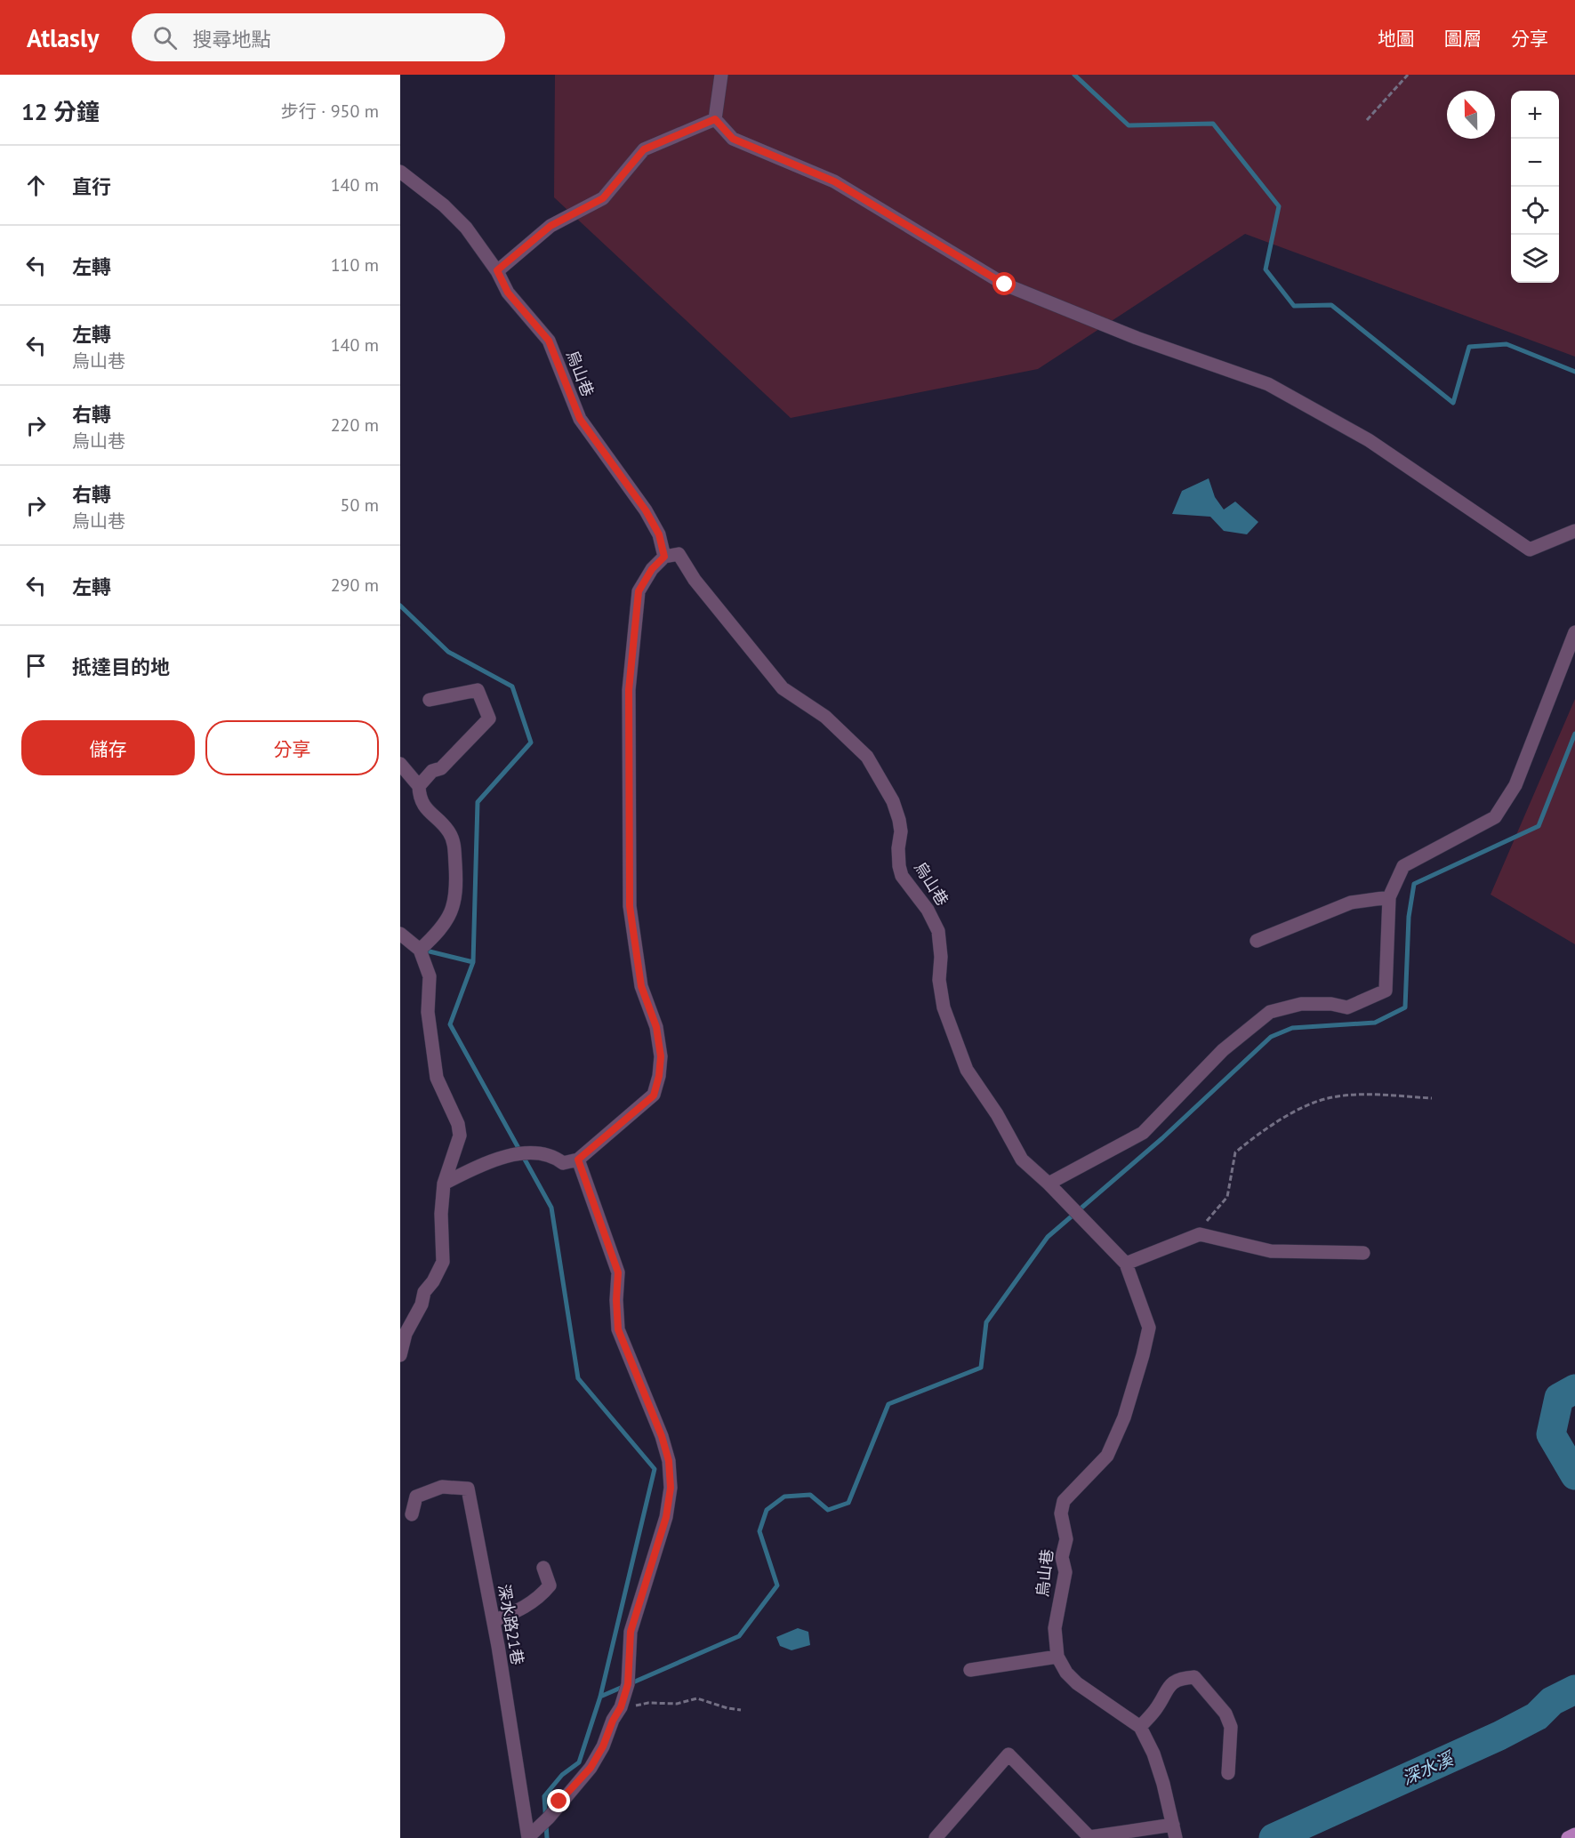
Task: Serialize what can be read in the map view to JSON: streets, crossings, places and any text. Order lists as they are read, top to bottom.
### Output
{
  "streets": {
    "lane": ["烏山巷", "深水路21巷"]
  },
  "water": ["深水溪"],
  "north": "top",
  "page": {
    "header": "Atlasly",
    "search": "搜尋地點",
    "nav": ["地圖", "圖層", "分享"],
    "heading": ["12 分鐘", "步行 · 950 m"],
    "map_buttons": ["+", "−"],
    "list": [
      ["直行", "140 m"],
      ["左轉", "110 m"],
      ["左轉", "烏山巷", "140 m"],
      ["右轉", "烏山巷", "220 m"],
      ["右轉", "烏山巷", "50 m"],
      ["左轉", "290 m"],
      "抵達目的地"
    ],
    "buttons": ["儲存", "分享"]
  }
}
